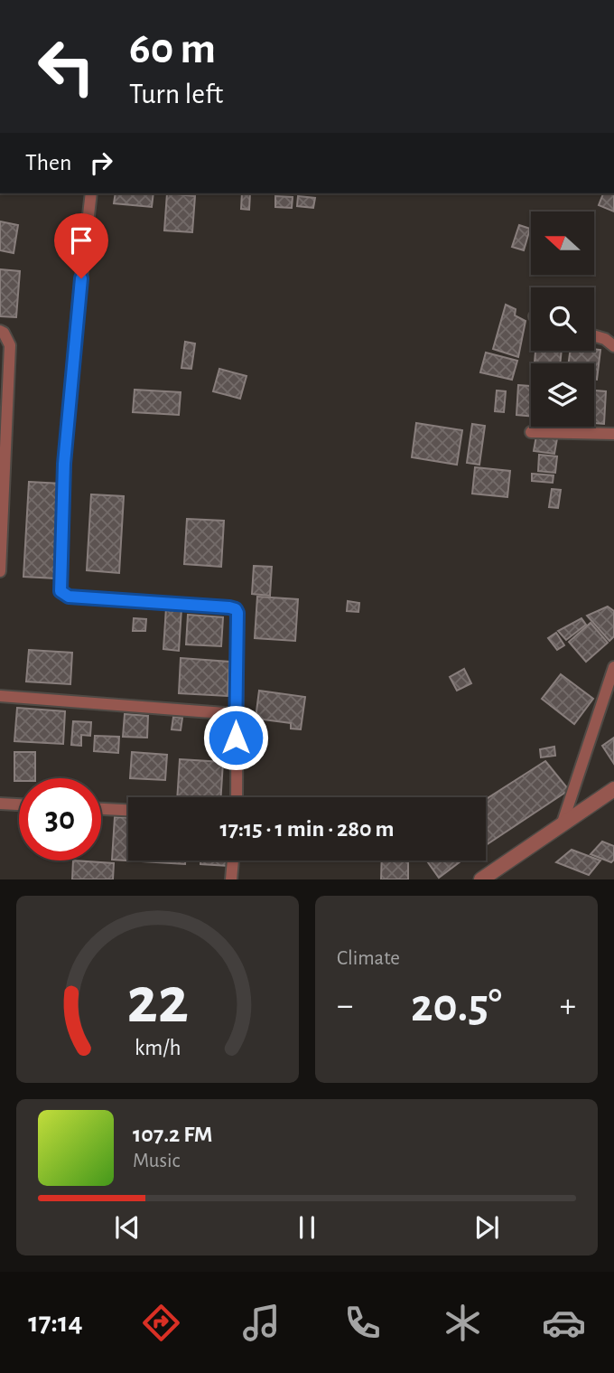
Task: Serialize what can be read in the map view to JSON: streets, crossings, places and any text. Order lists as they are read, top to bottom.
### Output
{
  "north": "left",
  "page": {
    "turn": ["60 m", "Turn left"],
    "then": "Then",
    "limit": "30",
    "trip": "17:15 · 1 min · 280 m",
    "tile": "Climate",
    "heat": ["−", "20.5°", "+"],
    "song": ["107.2 FM", "Music"],
    "tabs": "17:14",
    "gauge": ["22", "km/h"]
  }
}
